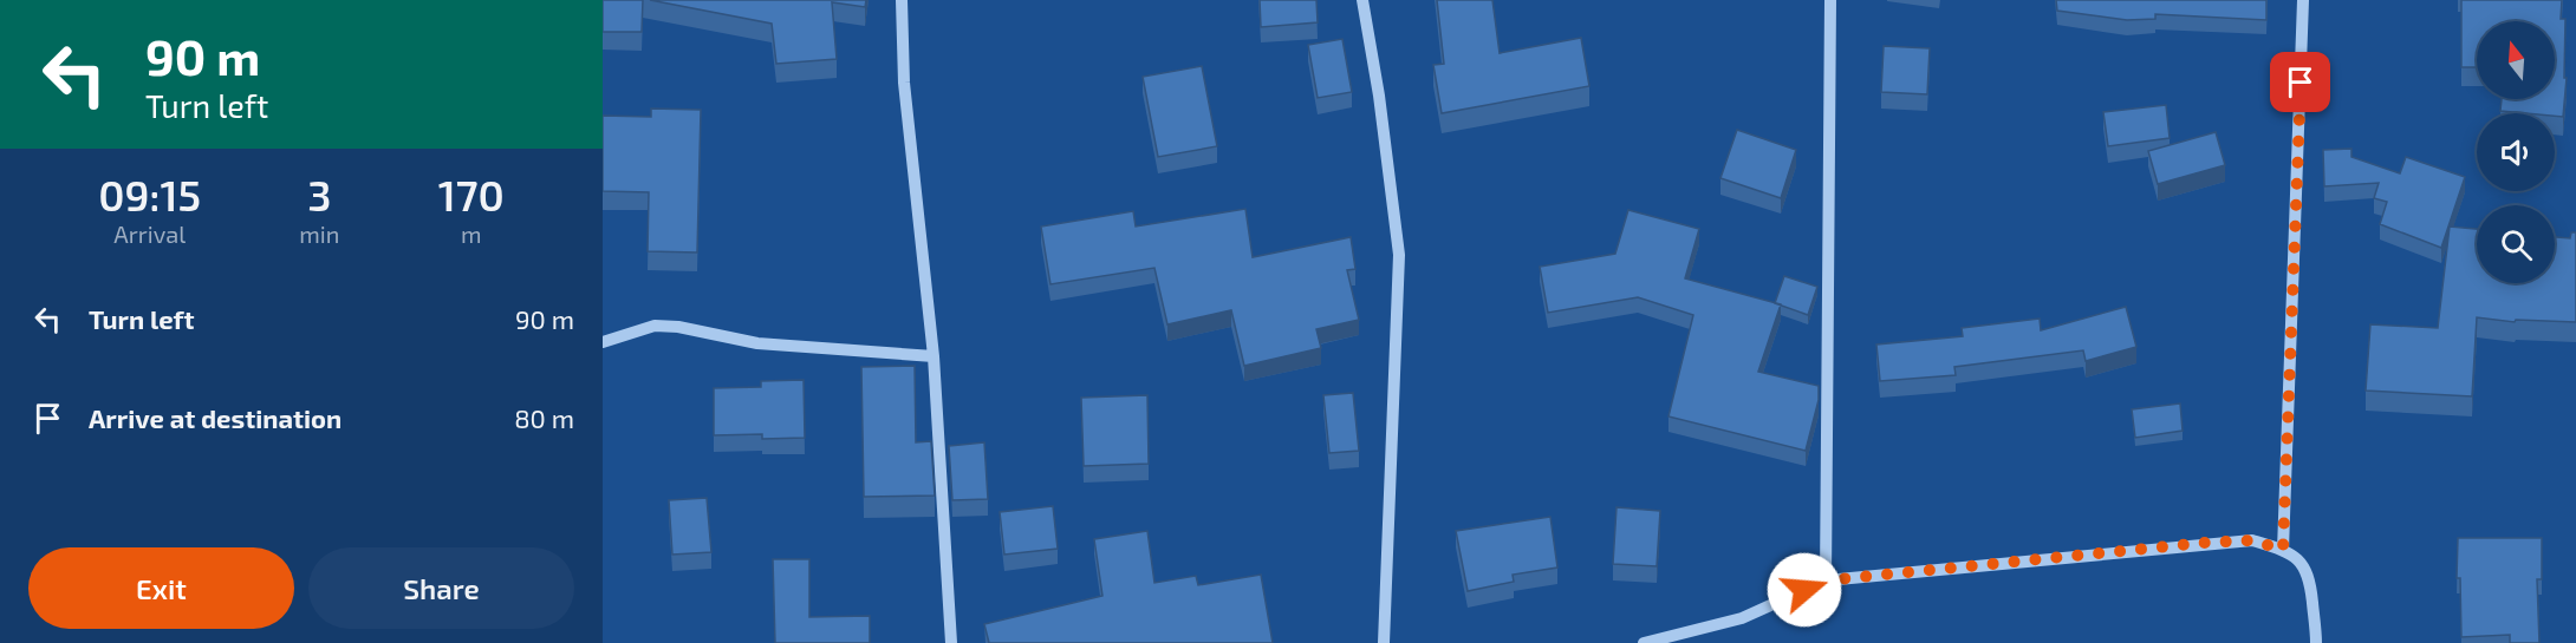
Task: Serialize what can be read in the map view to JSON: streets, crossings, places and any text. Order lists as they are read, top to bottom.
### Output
{
  "north": "top",
  "page": {
    "turn": ["90 m", "Turn left"],
    "eta": [
      "09:15",
      "Arrival",
      "3",
      "min",
      "170",
      "m"
    ],
    "list": [
      {
        "name": "Turn left",
        "value": "90 m"
      },
      {
        "name": "Arrive at destination",
        "value": "80 m"
      }
    ],
    "buttons": ["Exit", "Share"]
  }
}
